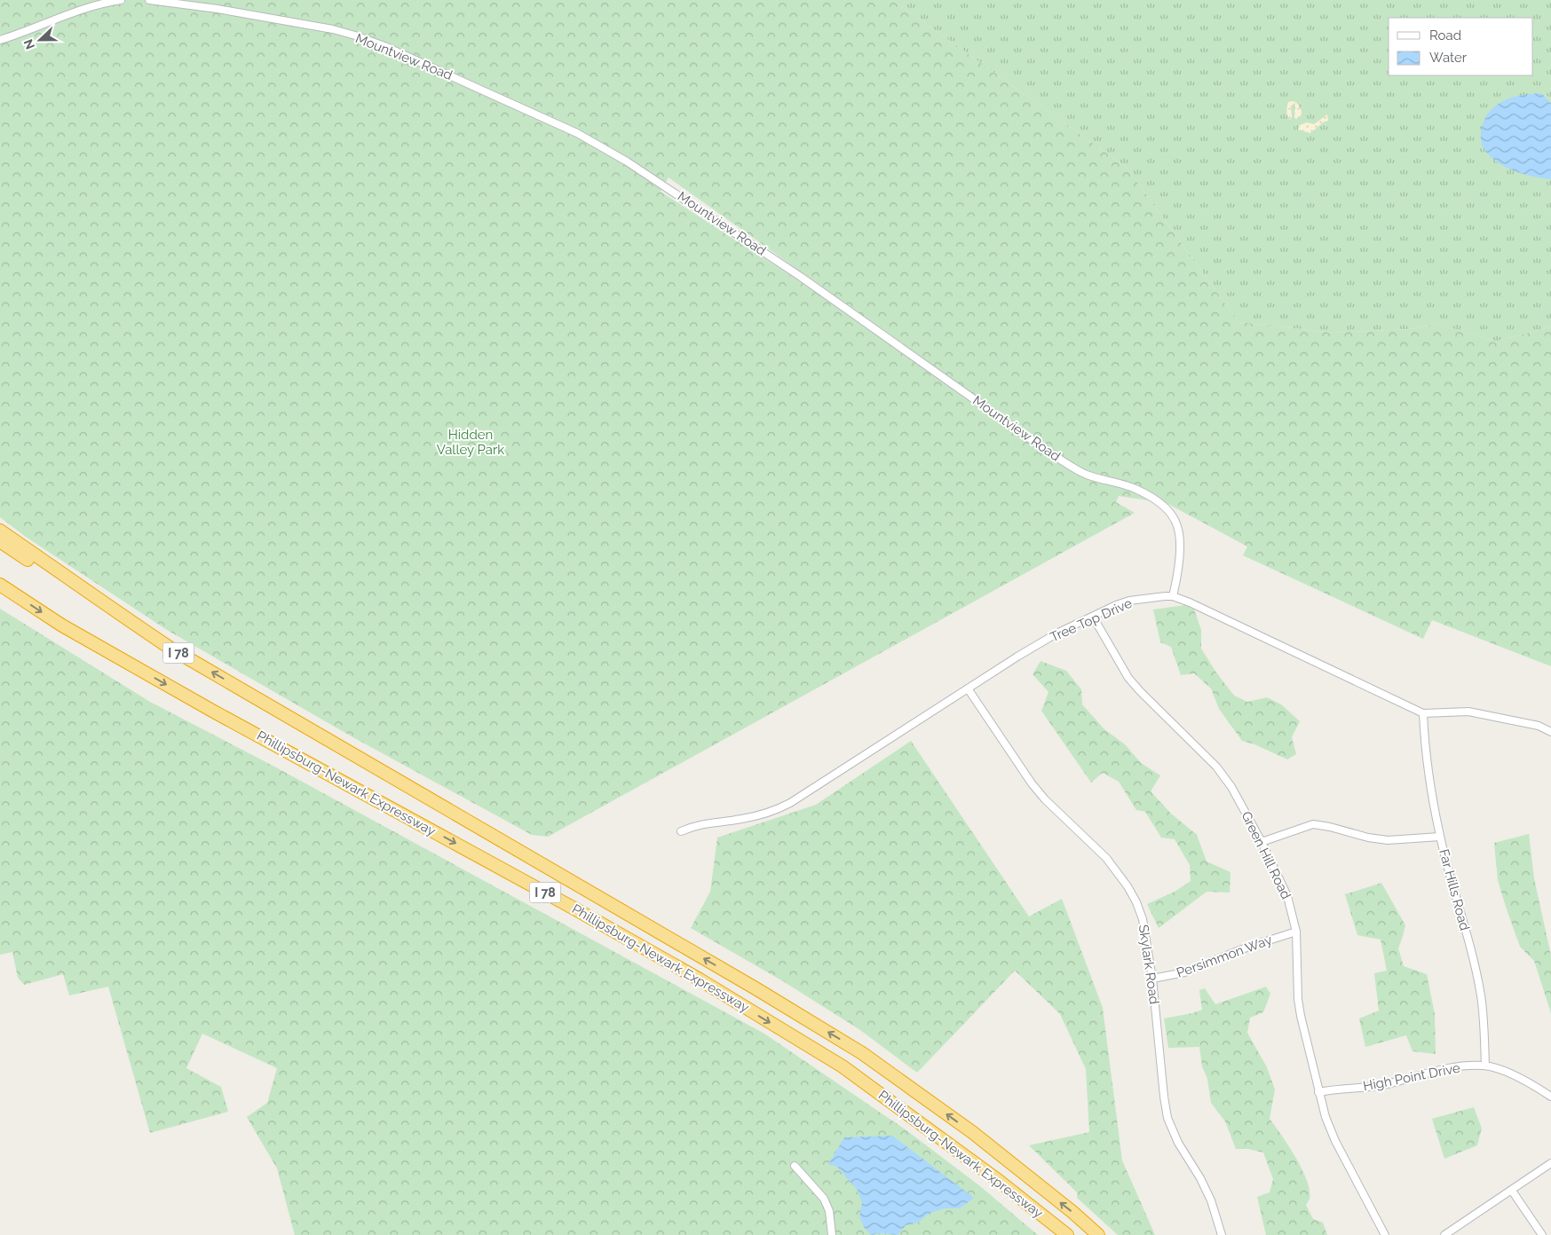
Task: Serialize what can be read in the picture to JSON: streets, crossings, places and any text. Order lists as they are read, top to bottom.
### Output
{
  "streets": {
    "highway": ["I 78", "Phillipsburg-Newark Expressway"],
    "street": [
      "Mountview Road",
      "Tree Top Drive",
      "Green Hill Road",
      "Far Hills Road",
      "Persimmon Way",
      "Skylark Road",
      "High Point Drive"
    ]
  },
  "crossings": [
    ["Mountview Road", "Tree Top Drive"],
    ["Tree Top Drive", "Green Hill Road"],
    ["Tree Top Drive", "Far Hills Road"],
    ["Tree Top Drive", "Skylark Road"],
    ["Green Hill Road", "Persimmon Way"],
    ["Green Hill Road", "High Point Drive"],
    ["Far Hills Road", "High Point Drive"],
    ["Persimmon Way", "Skylark Road"]
  ],
  "parks": ["Hidden Valley Park"],
  "legend": ["Road", "Water"],
  "north": "left"
}
